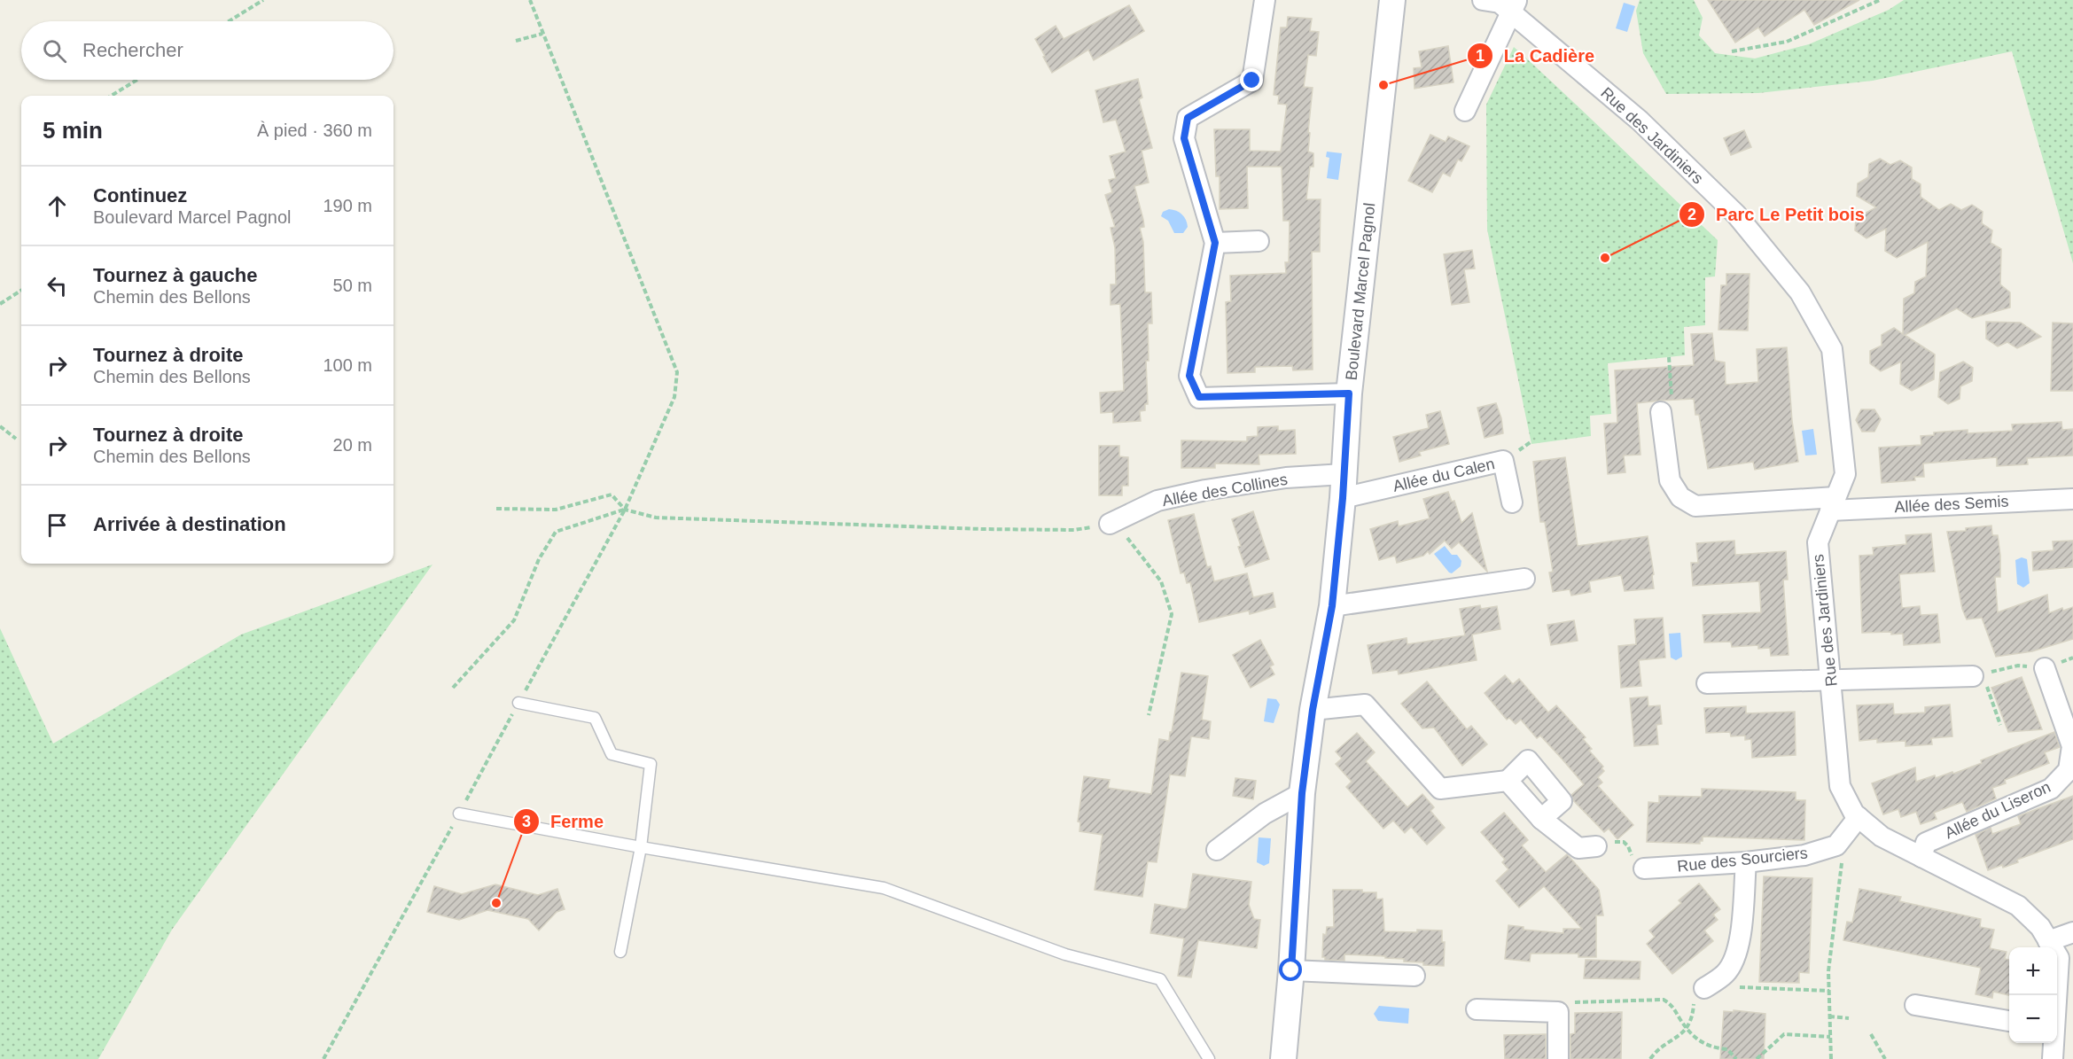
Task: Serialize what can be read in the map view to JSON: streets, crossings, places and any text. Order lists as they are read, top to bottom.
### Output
{
  "streets": {
    "street": [
      "Rue des Jardiniers",
      "Boulevard Marcel Pagnol",
      "Allée du Calen",
      "Allée des Collines",
      "Allée des Semis",
      "Allée du Liseron",
      "Rue des Sourciers"
    ]
  },
  "crossings": [
    ["Rue des Jardiniers", "Allée des Semis"],
    ["Rue des Jardiniers", "Allée du Liseron"],
    ["Boulevard Marcel Pagnol", "Allée du Calen"],
    ["Boulevard Marcel Pagnol", "Allée des Collines"],
    ["Allée du Calen", "Allée des Collines"]
  ],
  "places": ["La Cadière", "Parc Le Petit bois", "Ferme"],
  "page": {
    "search": "Rechercher",
    "heading": ["5 min", "À pied · 360 m"],
    "list": [
      ["Continuez", "Boulevard Marcel Pagnol", "190 m"],
      ["Tournez à gauche", "Chemin des Bellons", "50 m"],
      ["Tournez à droite", "Chemin des Bellons", "100 m"],
      ["Tournez à droite", "Chemin des Bellons", "20 m"],
      "Arrivée à destination"
    ],
    "map_buttons": ["+", "−"]
  }
}
